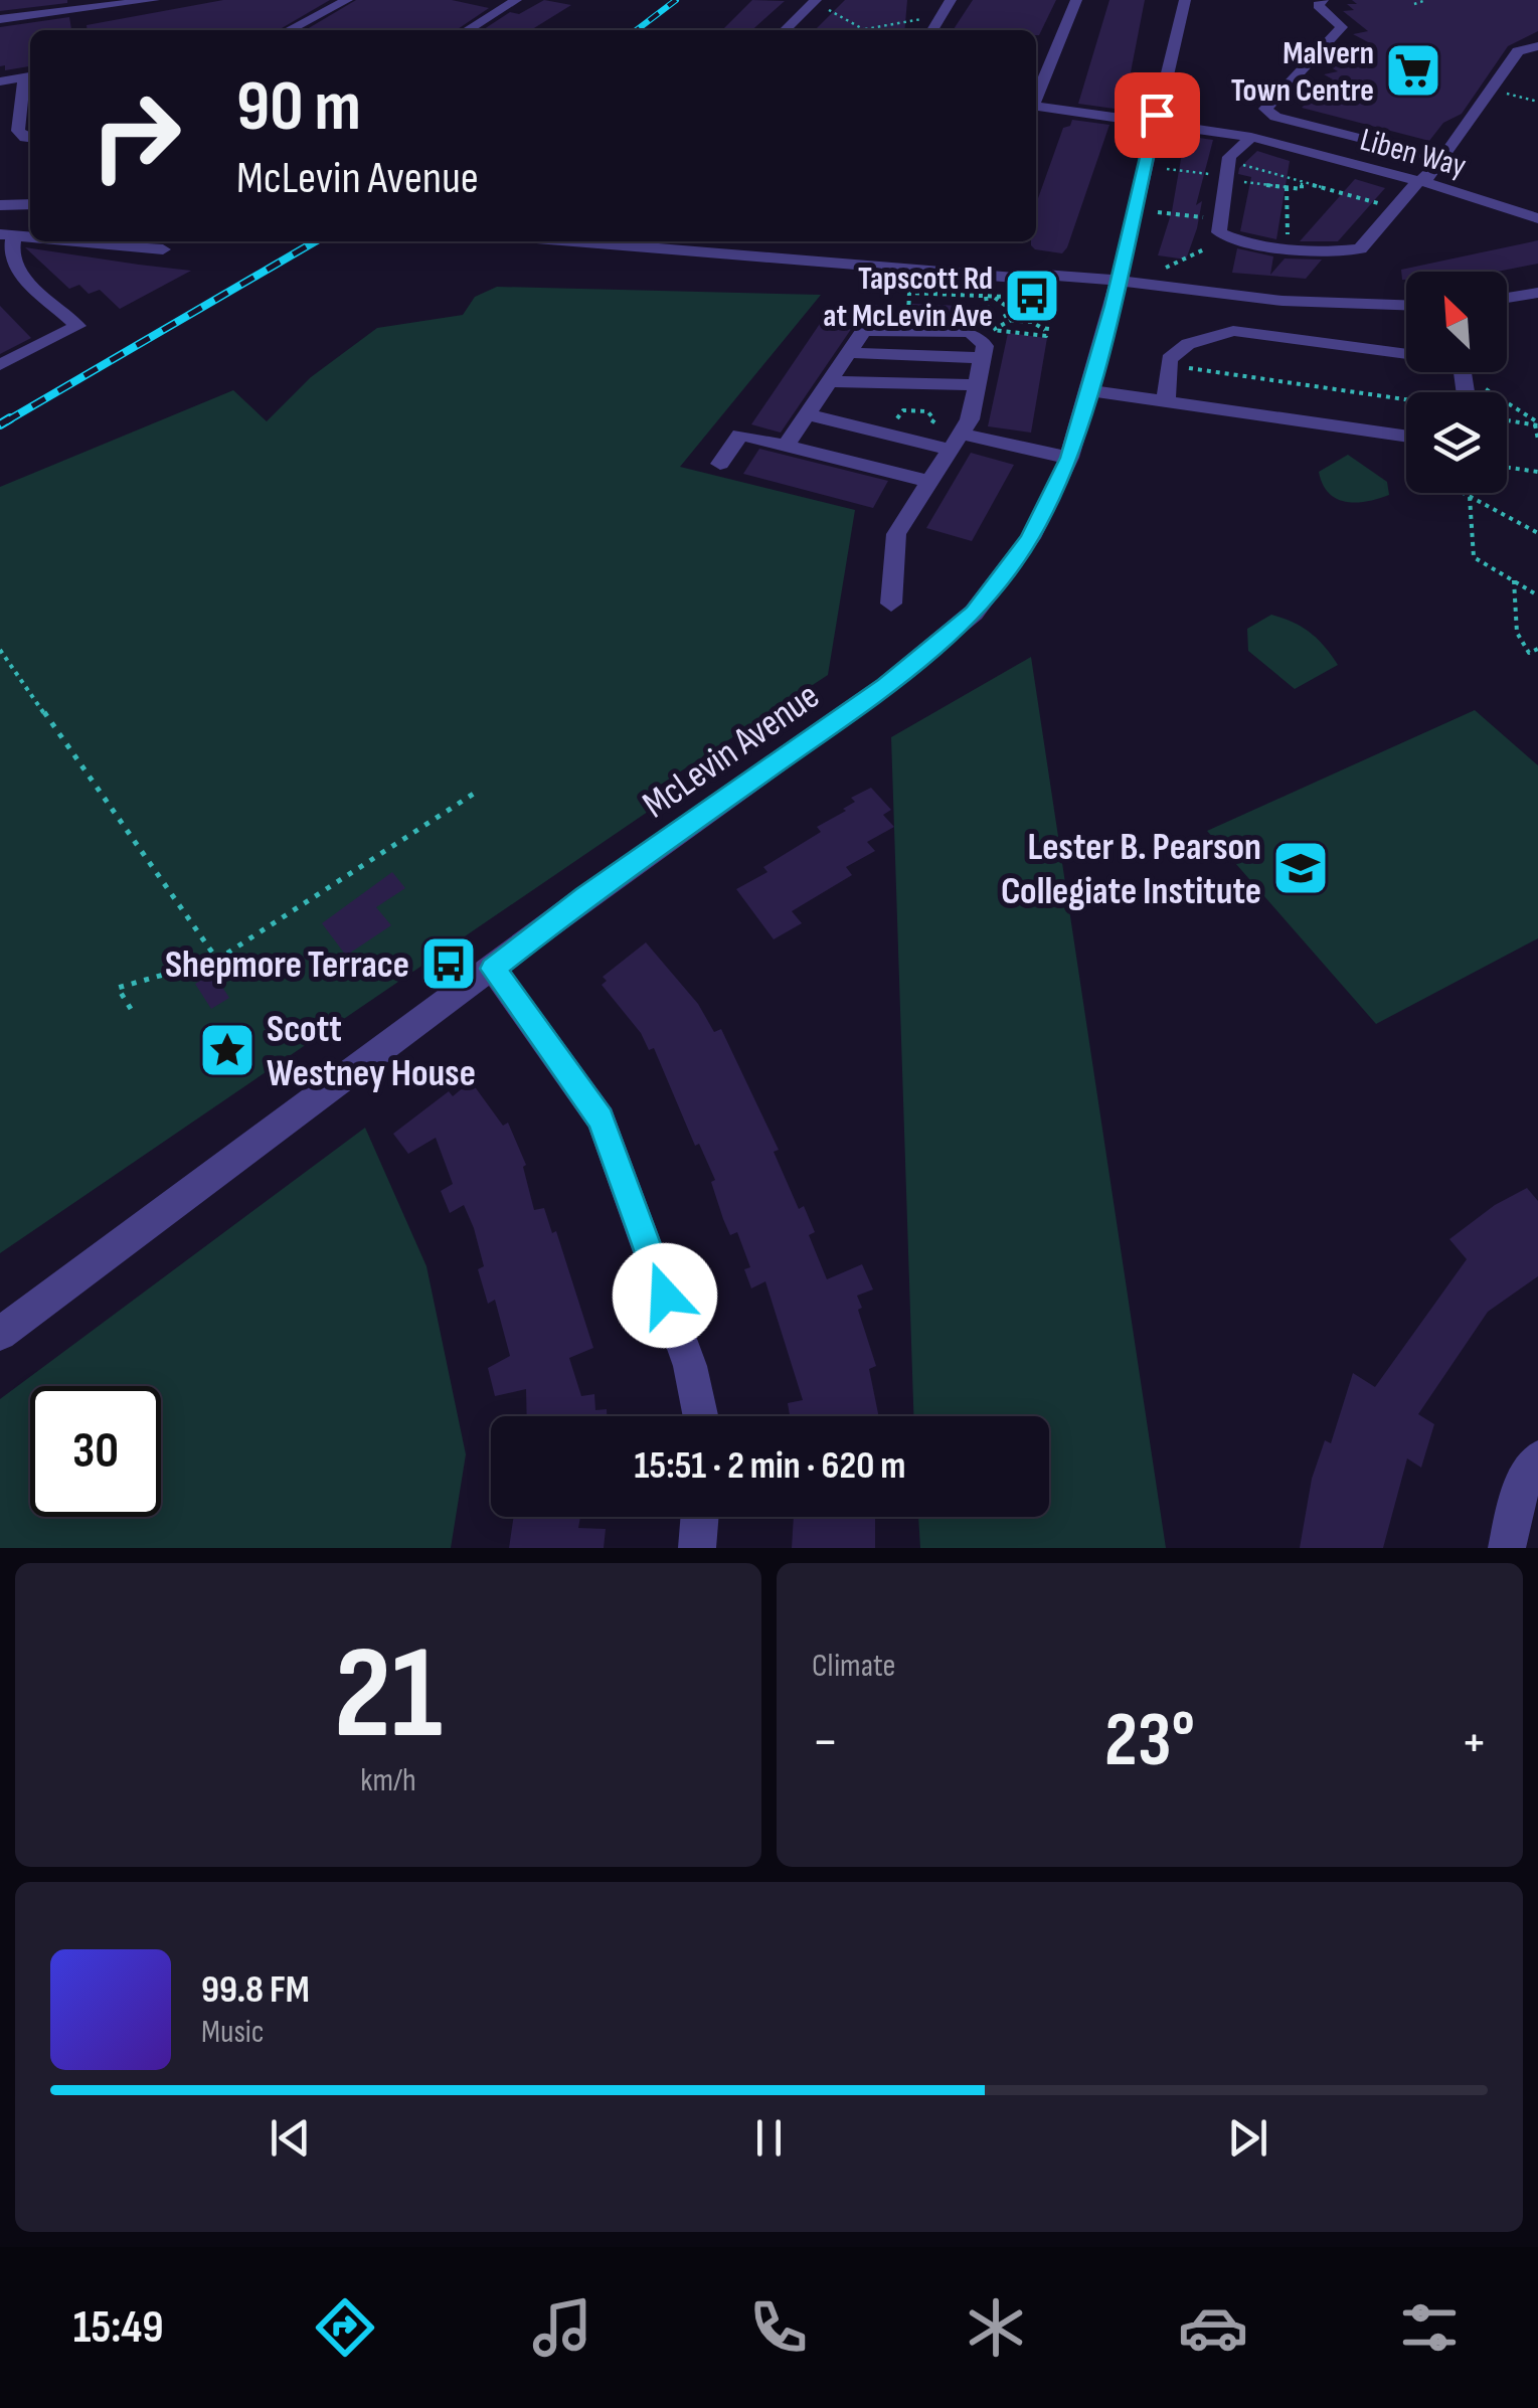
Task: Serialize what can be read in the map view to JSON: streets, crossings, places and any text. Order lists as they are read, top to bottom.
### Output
{
  "streets": {
    "street": ["Liben Way", "McLevin Avenue"]
  },
  "crossings": [
    ["Liben Way", "McLevin Avenue"]
  ],
  "places": {
    "supermarket": ["Malvern Town Centre"],
    "bus stop": ["Tapscott Rd at McLevin Ave", "Shepmore Terrace"],
    "school or university": ["Lester B. Pearson Collegiate Institute"],
    "place": ["Scott Westney House"]
  },
  "north": "top left",
  "page": {
    "turn": ["90 m", "McLevin Avenue"],
    "limit": "30",
    "trip": "15:51 · 2 min · 620 m",
    "tile": [
      ["21", "km/h"],
      "Climate"
    ],
    "heat": ["−", "23°", "+"],
    "song": ["99.8 FM", "Music"],
    "tabs": "15:49"
  }
}
